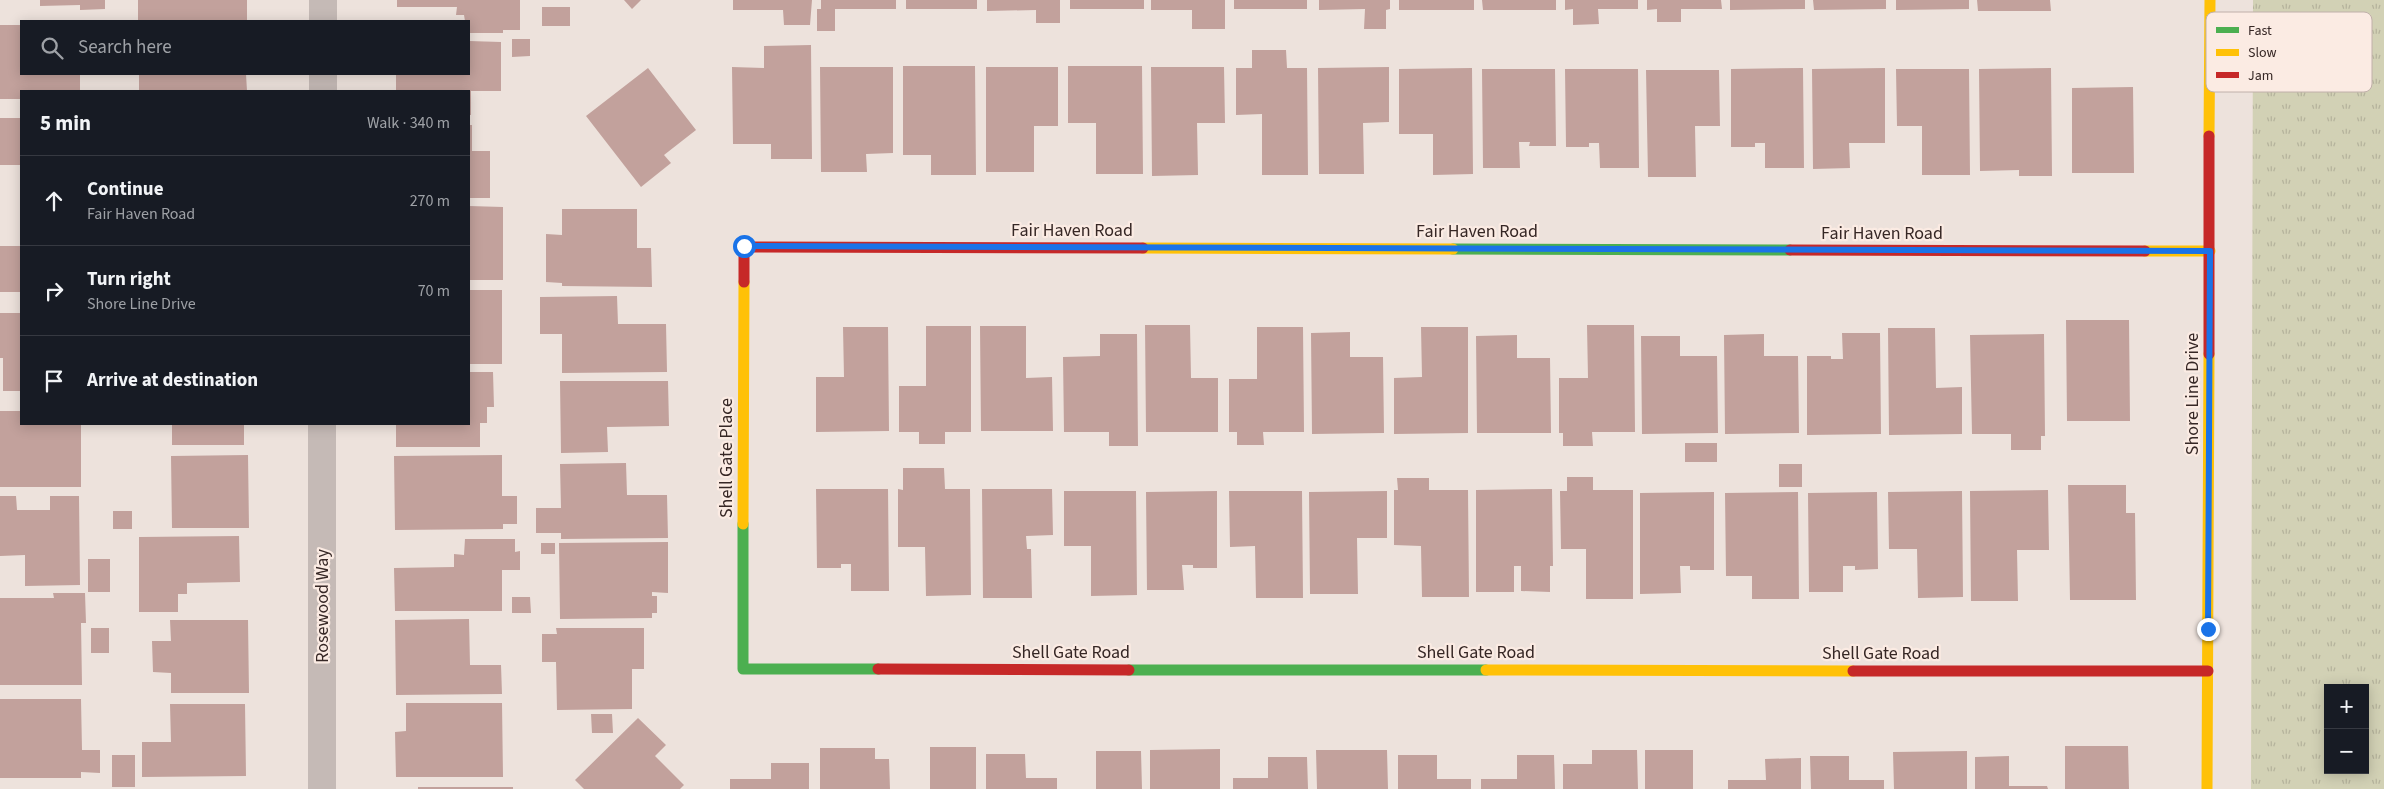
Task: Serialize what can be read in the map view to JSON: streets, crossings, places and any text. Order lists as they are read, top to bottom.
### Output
{
  "streets": {
    "street": [
      "Fair Haven Road",
      "Shore Line Drive",
      "Shell Gate Place",
      "Rosewood Way",
      "Shell Gate Road"
    ]
  },
  "crossings": [
    ["Fair Haven Road", "Shore Line Drive"],
    ["Fair Haven Road", "Shell Gate Place"],
    ["Shore Line Drive", "Shell Gate Road"],
    ["Shell Gate Place", "Shell Gate Road"]
  ],
  "legend": ["Fast", "Slow", "Jam"],
  "page": {
    "search": "Search here",
    "heading": ["5 min", "Walk · 340 m"],
    "list": [
      ["Continue", "Fair Haven Road", "270 m"],
      ["Turn right", "Shore Line Drive", "70 m"],
      "Arrive at destination"
    ],
    "map_buttons": ["+", "−"]
  }
}
